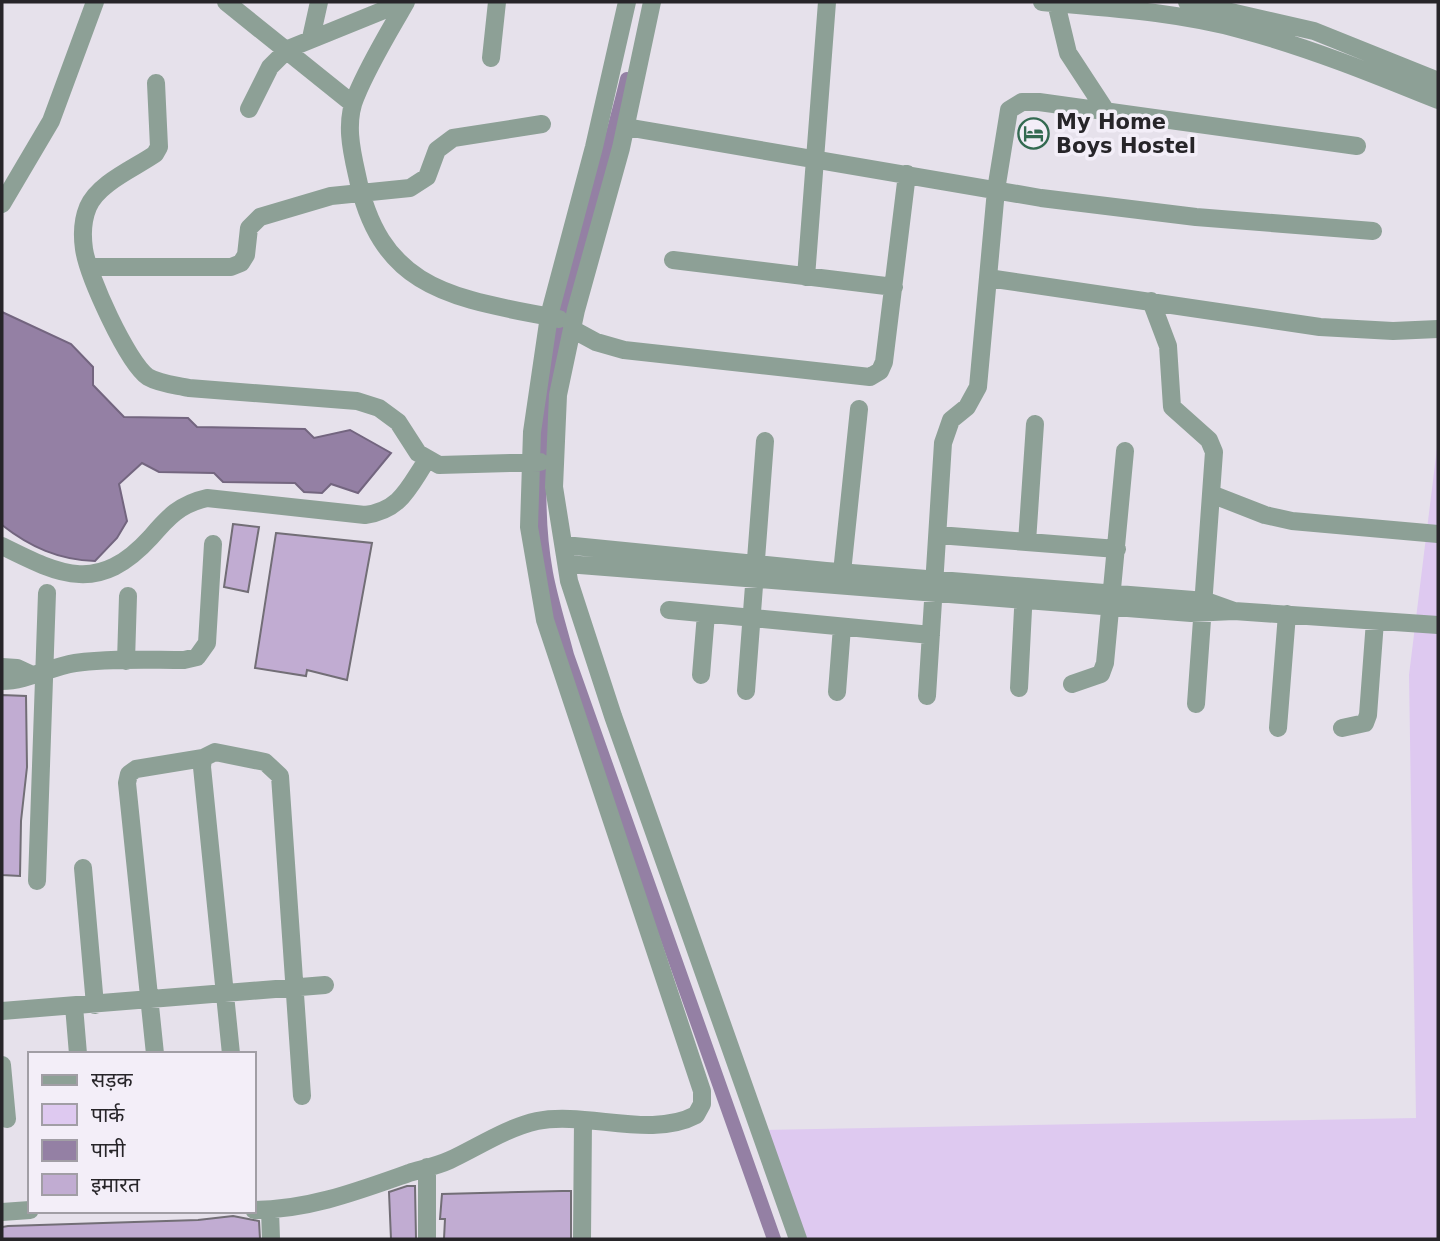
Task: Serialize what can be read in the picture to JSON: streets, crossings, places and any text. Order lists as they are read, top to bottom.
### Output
{
  "places": {
    "hotel": ["My Home Boys Hostel"]
  },
  "legend": [
    "सड़क",
    "पार्क",
    "पानी",
    "इमारत"
  ]
}
